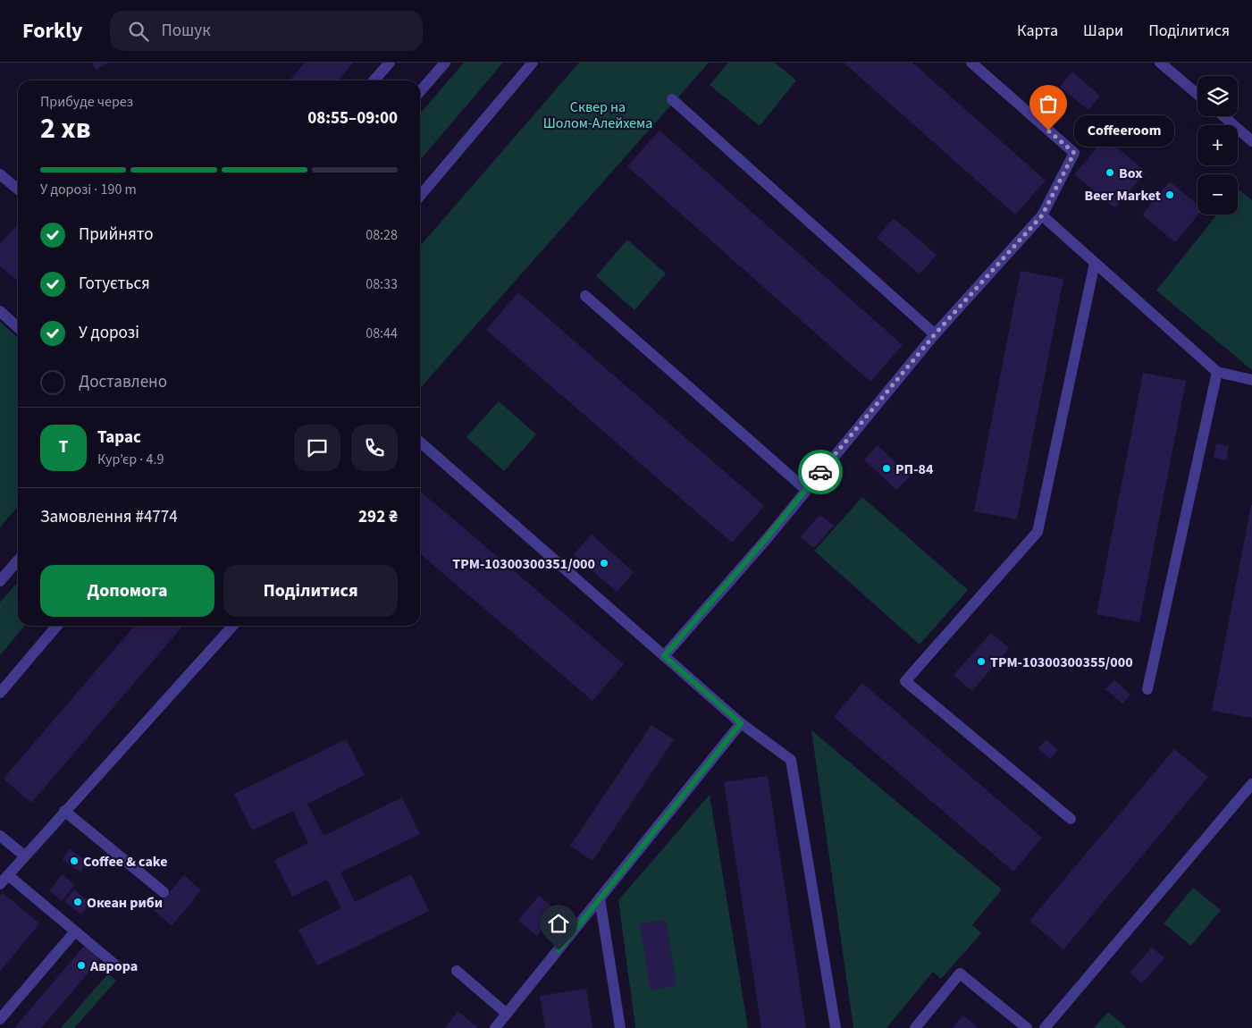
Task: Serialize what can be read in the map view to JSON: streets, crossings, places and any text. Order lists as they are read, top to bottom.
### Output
{
  "parks": ["Сквер на Шолом-Алейхема"],
  "places": [
    "Coffeeroom",
    "Box",
    "Beer Market",
    "РП-84",
    "ТРМ-10300300351/000",
    "ТРМ-10300300355/000",
    "Coffee & cake",
    "Океан риби",
    "Аврора"
  ],
  "page": {
    "header": "Forkly",
    "search": "Пошук",
    "nav": ["Карта", "Шари", "Поділитися"],
    "map_buttons": ["+", "−"],
    "heading": ["2 хв", "Прибуде через", "08:55–09:00"],
    "panel": [
      "Тарас",
      "Кур’єр · 4.9",
      "Замовлення #4774",
      "292 ₴"
    ],
    "bubble": "Coffeeroom",
    "bar": "У дорозі · 190 m",
    "list": [
      ["Прийнято", "08:28"],
      ["Готується", "08:33"],
      ["У дорозі", "08:44"],
      "Доставлено"
    ],
    "round": "Т",
    "buttons": ["Допомога", "Поділитися"]
  }
}
